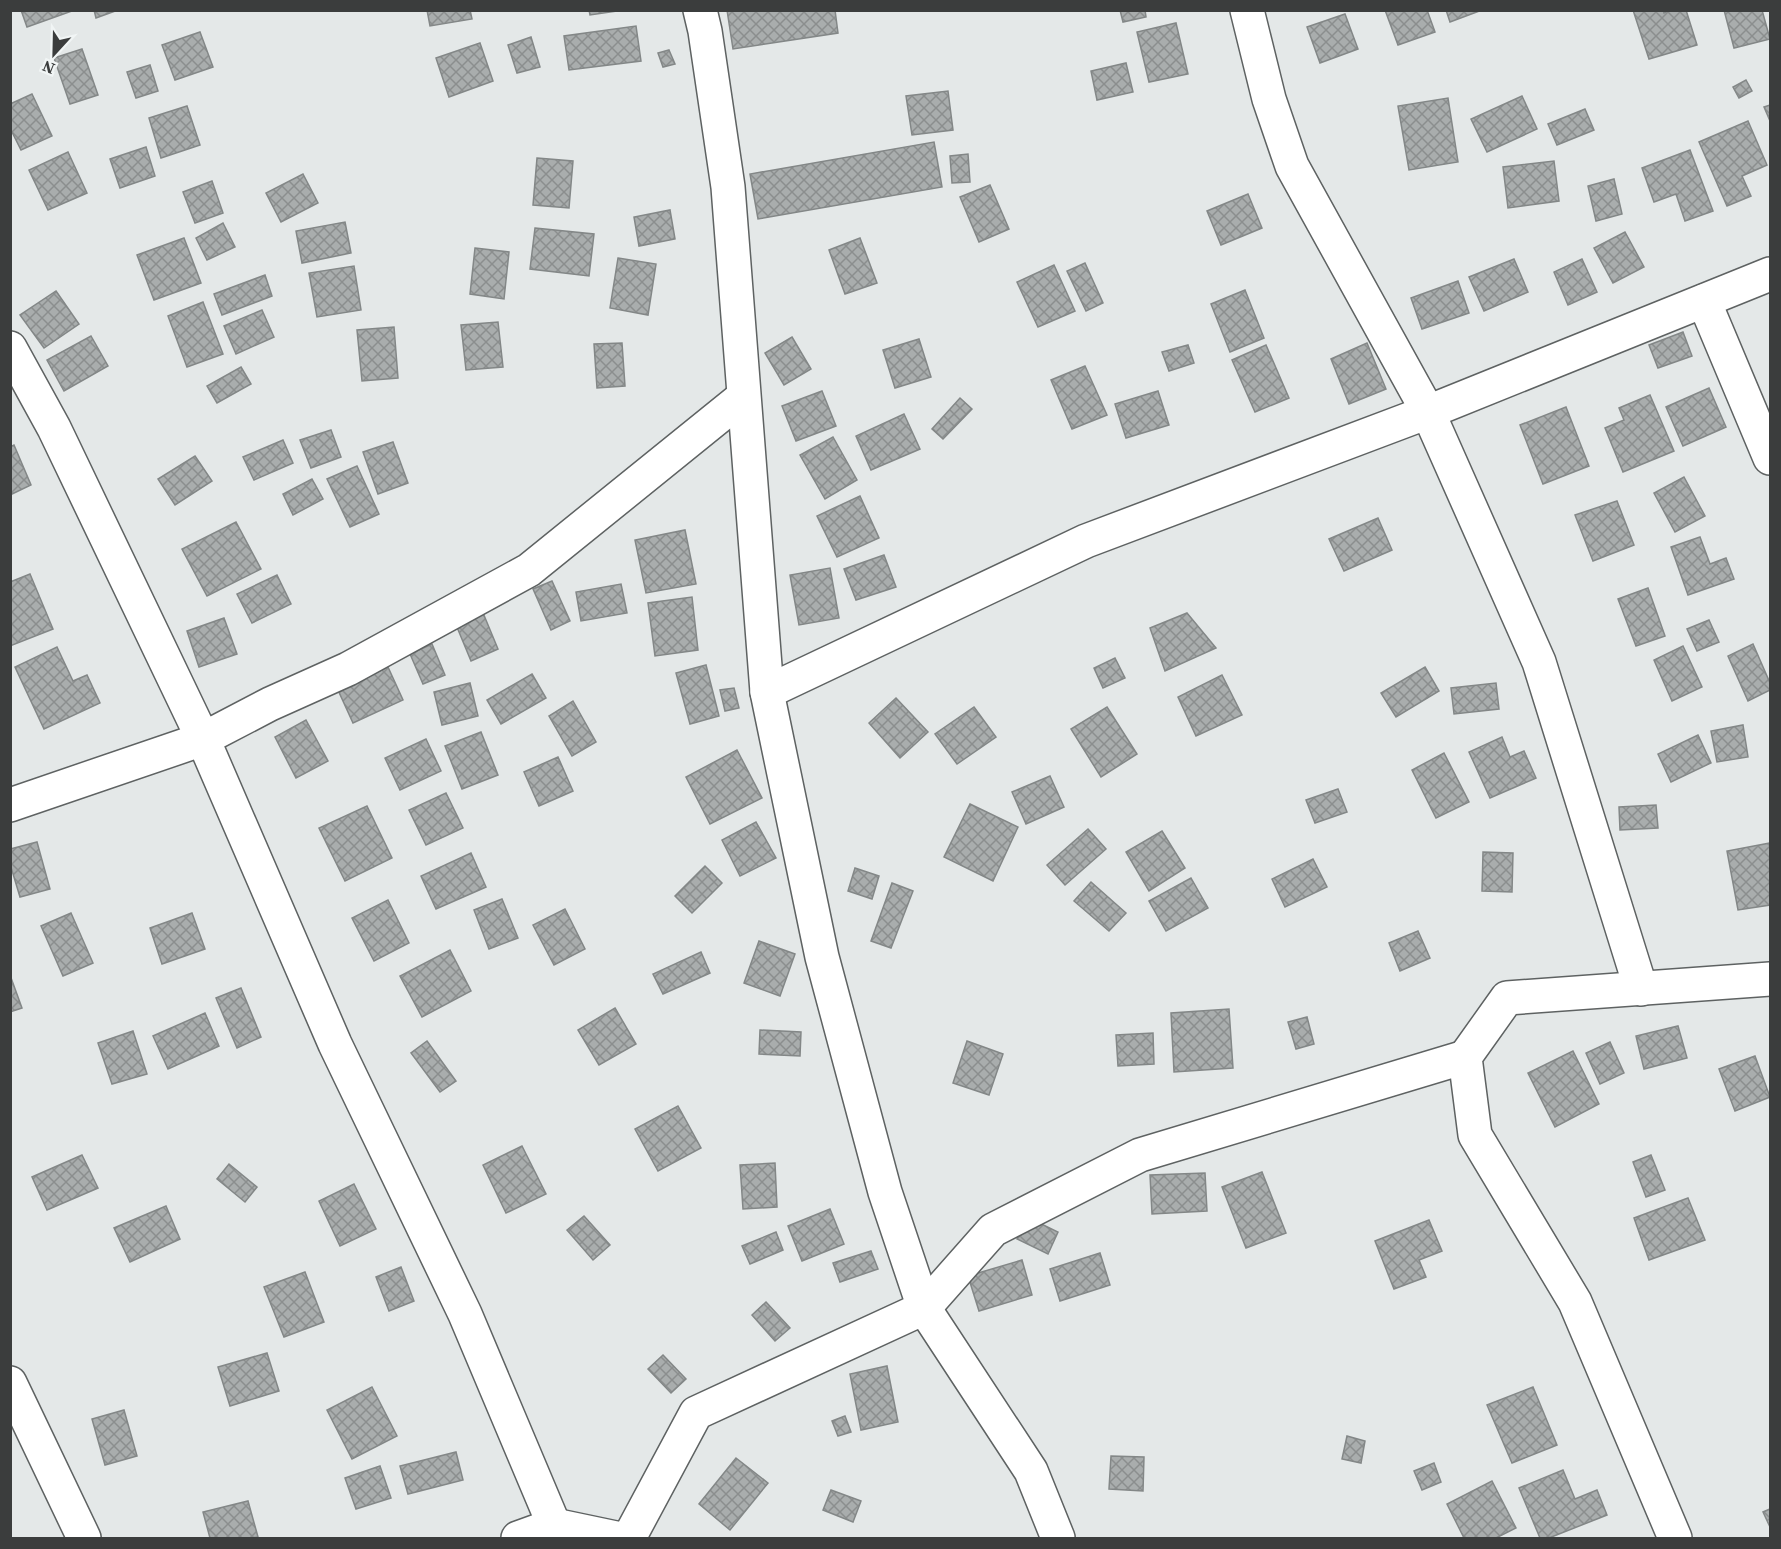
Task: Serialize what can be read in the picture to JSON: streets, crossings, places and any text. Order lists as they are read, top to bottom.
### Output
{
  "north": "bottom"
}
